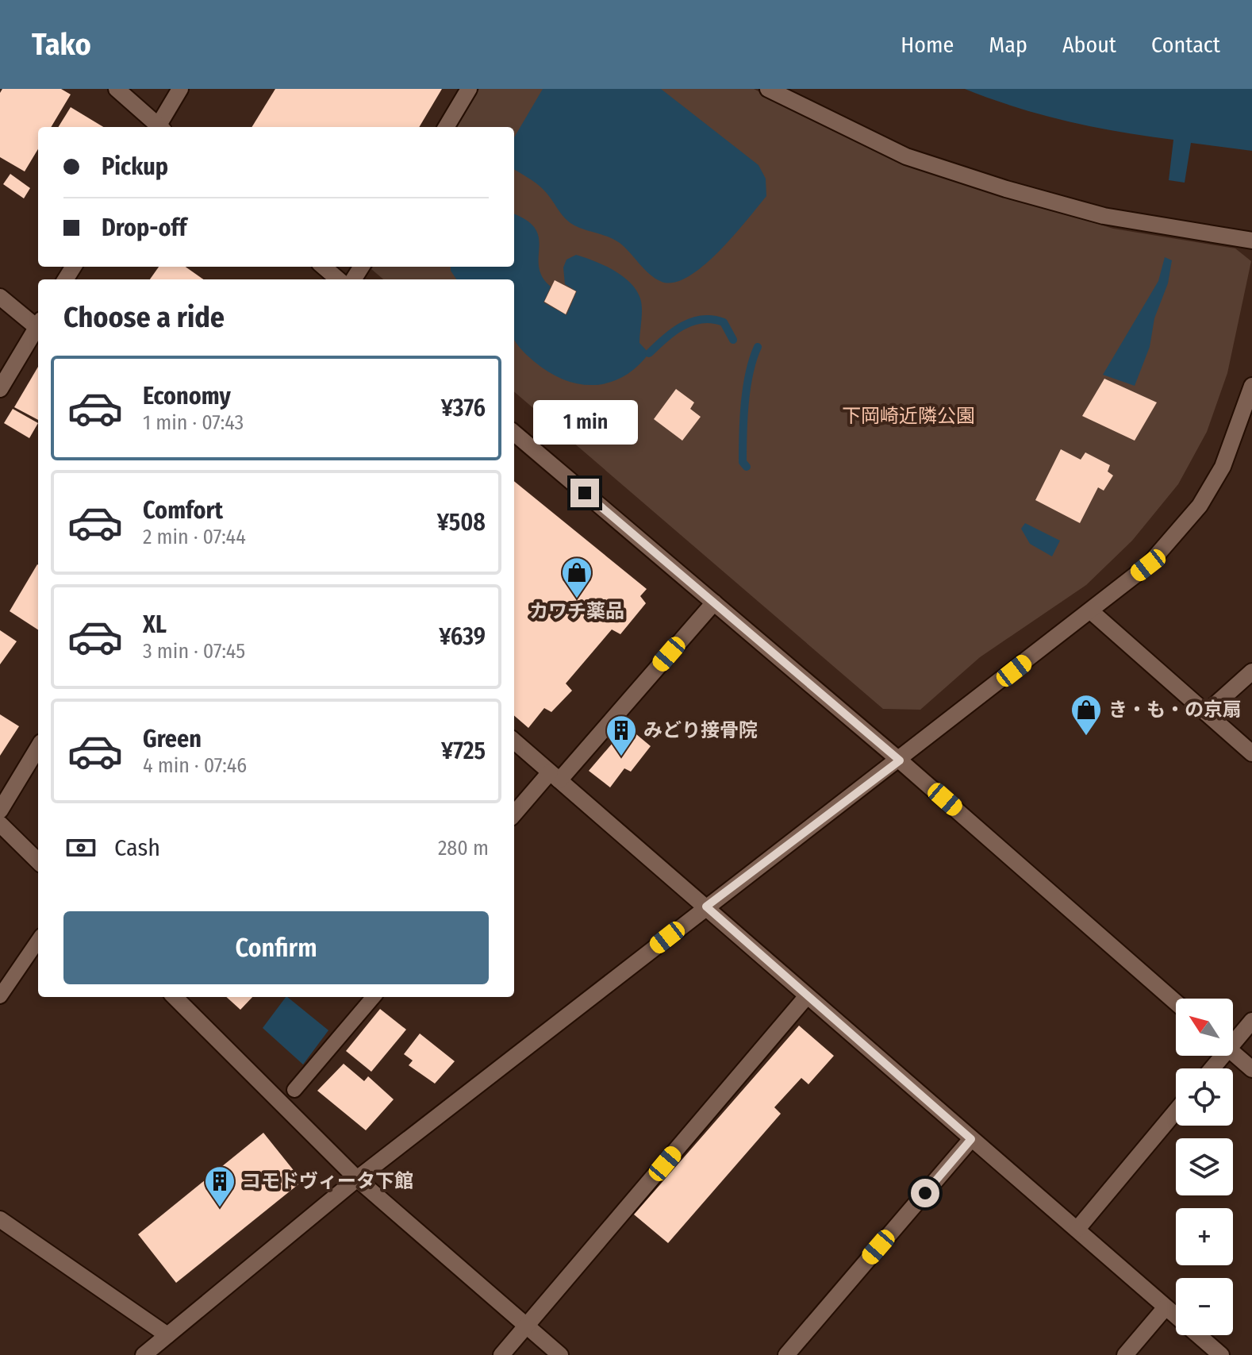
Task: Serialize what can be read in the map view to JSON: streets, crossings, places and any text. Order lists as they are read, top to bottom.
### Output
{
  "parks": ["下岡崎近隣公園"],
  "places": {
    "shop": ["カワチ薬品", "き・も・の京扇"],
    "building": ["みどり接骨院", "コモドヴィータ下館"]
  },
  "north": "top left",
  "page": {
    "header": "Tako",
    "nav": [
      "Home",
      "Map",
      "About",
      "Contact"
    ],
    "banner": ["Pickup", "Drop-off"],
    "heading": "Choose a ride",
    "list": [
      {
        "name": "Economy",
        "note": "1 min · 07:43",
        "value": "¥376"
      },
      {
        "name": "Comfort",
        "note": "2 min · 07:44",
        "value": "¥508"
      },
      {
        "name": "XL",
        "note": "3 min · 07:45",
        "value": "¥639"
      },
      {
        "name": "Green",
        "note": "4 min · 07:46",
        "value": "¥725"
      }
    ],
    "bubble": "1 min",
    "pay": ["Cash", "280 m"],
    "buttons": "Confirm",
    "map_buttons": ["+", "−"]
  }
}
